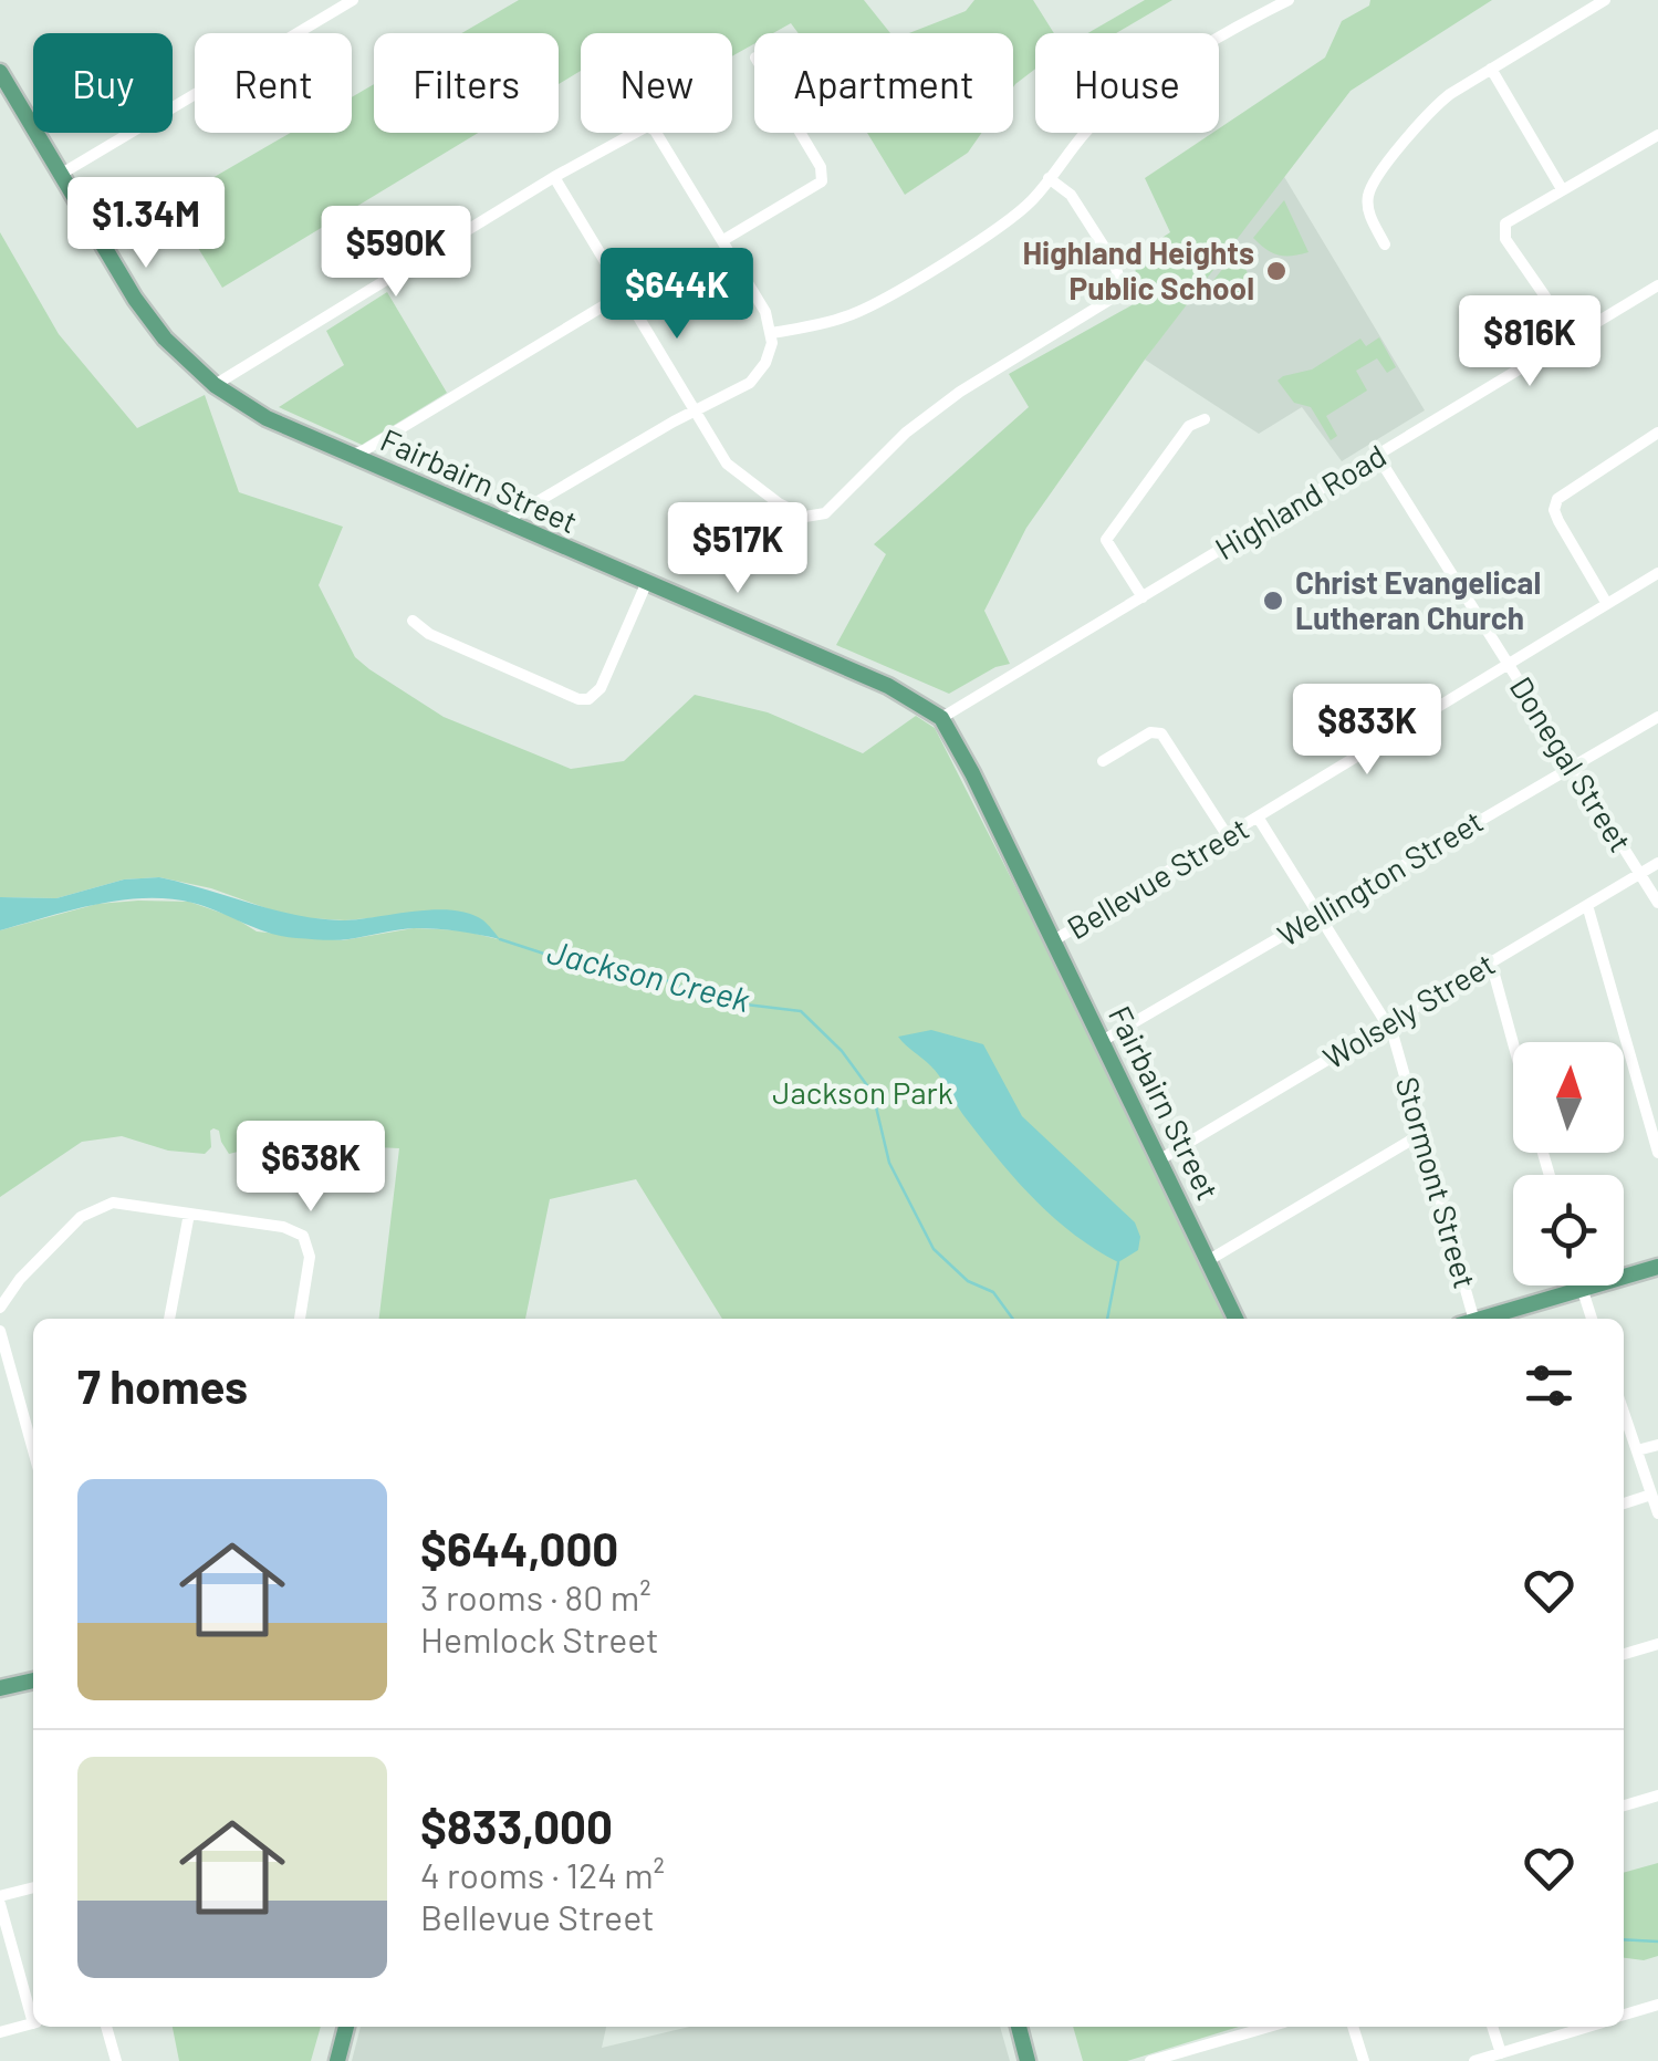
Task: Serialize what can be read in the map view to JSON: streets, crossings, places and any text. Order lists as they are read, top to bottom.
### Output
{
  "streets": {
    "main road": ["Fairbairn Street"],
    "street": [
      "Highland Road",
      "Donegal Street",
      "Bellevue Street",
      "Wellington Street",
      "Wolsely Street",
      "Stormont Street"
    ]
  },
  "crossings": [
    ["Fairbairn Street", "Highland Road"],
    ["Fairbairn Street", "Bellevue Street"],
    ["Fairbairn Street", "Wellington Street"],
    ["Fairbairn Street", "Wolsely Street"],
    ["Highland Road", "Donegal Street"],
    ["Donegal Street", "Bellevue Street"],
    ["Donegal Street", "Wellington Street"],
    ["Donegal Street", "Wolsely Street"],
    ["Bellevue Street", "Stormont Street"],
    ["Wellington Street", "Stormont Street"],
    ["Wolsely Street", "Stormont Street"]
  ],
  "water": ["Jackson Creek"],
  "parks": ["Jackson Park"],
  "places": ["Highland Heights Public School", "Christ Evangelical Lutheran Church"],
  "north": "top",
  "page": {
    "chip": [
      "Buy",
      "Rent",
      "Filters",
      "New",
      "Apartment",
      "House"
    ],
    "price": [
      "$1.34M",
      "$590K",
      "$644K",
      "$816K",
      "$517K",
      "$833K",
      "$638K"
    ],
    "heading": "7 homes",
    "list": [
      {
        "name": "$644,000",
        "note": "3 rooms · 80 m² · Hemlock Street"
      },
      {
        "name": "$833,000",
        "note": "4 rooms · 124 m² · Bellevue Street"
      }
    ]
  }
}
